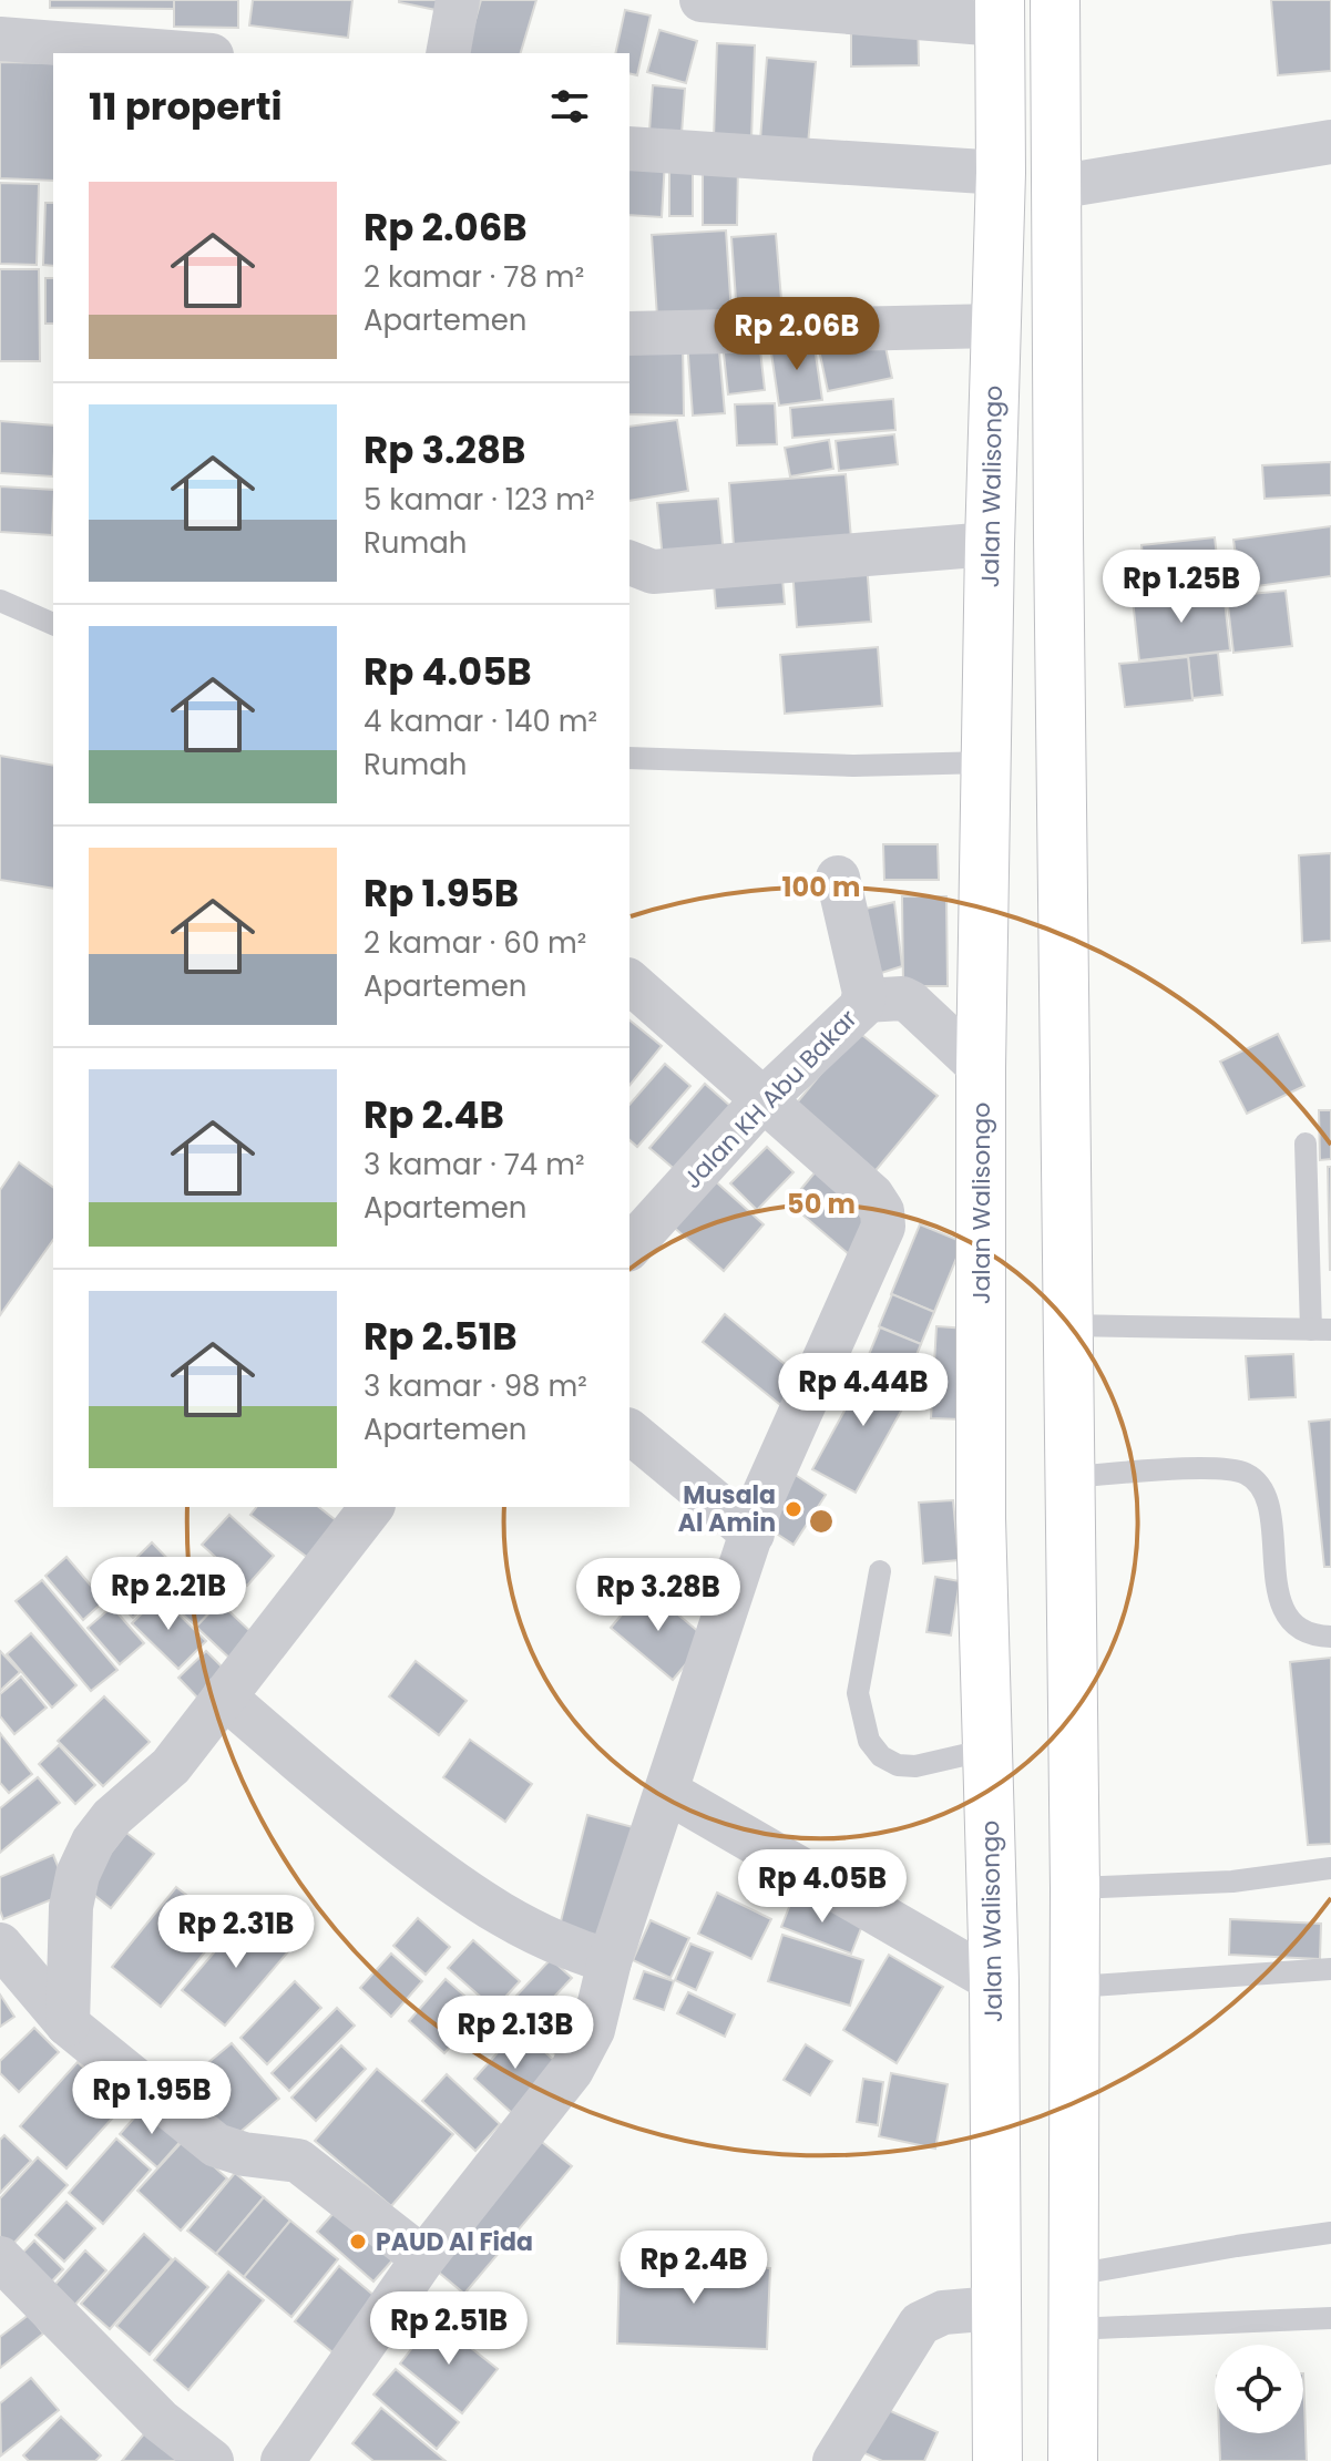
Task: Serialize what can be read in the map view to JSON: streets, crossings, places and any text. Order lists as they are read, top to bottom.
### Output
{
  "streets": {
    "highway": ["Jalan Walisongo"],
    "street": ["Jalan KH Abu Bakar"]
  },
  "places": ["Musala Al Amin", "PAUD Al Fida"],
  "page": {
    "heading": "11 properti",
    "list": [
      {
        "name": "Rp 2.06B",
        "note": "2 kamar · 78 m² · Apartemen"
      },
      {
        "name": "Rp 3.28B",
        "note": "5 kamar · 123 m² · Rumah"
      },
      {
        "name": "Rp 4.05B",
        "note": "4 kamar · 140 m² · Rumah"
      },
      {
        "name": "Rp 1.95B",
        "note": "2 kamar · 60 m² · Apartemen"
      },
      {
        "name": "Rp 2.4B",
        "note": "3 kamar · 74 m² · Apartemen"
      },
      {
        "name": "Rp 2.51B",
        "note": "3 kamar · 98 m² · Apartemen"
      }
    ],
    "price": [
      "Rp 2.06B",
      "Rp 1.25B",
      "Rp 4.44B",
      "Rp 2.21B",
      "Rp 3.28B",
      "Rp 4.05B",
      "Rp 2.31B",
      "Rp 2.13B",
      "Rp 1.95B",
      "Rp 2.4B",
      "Rp 2.51B"
    ]
  },
  "rings": ["100 m", "50 m"]
}
